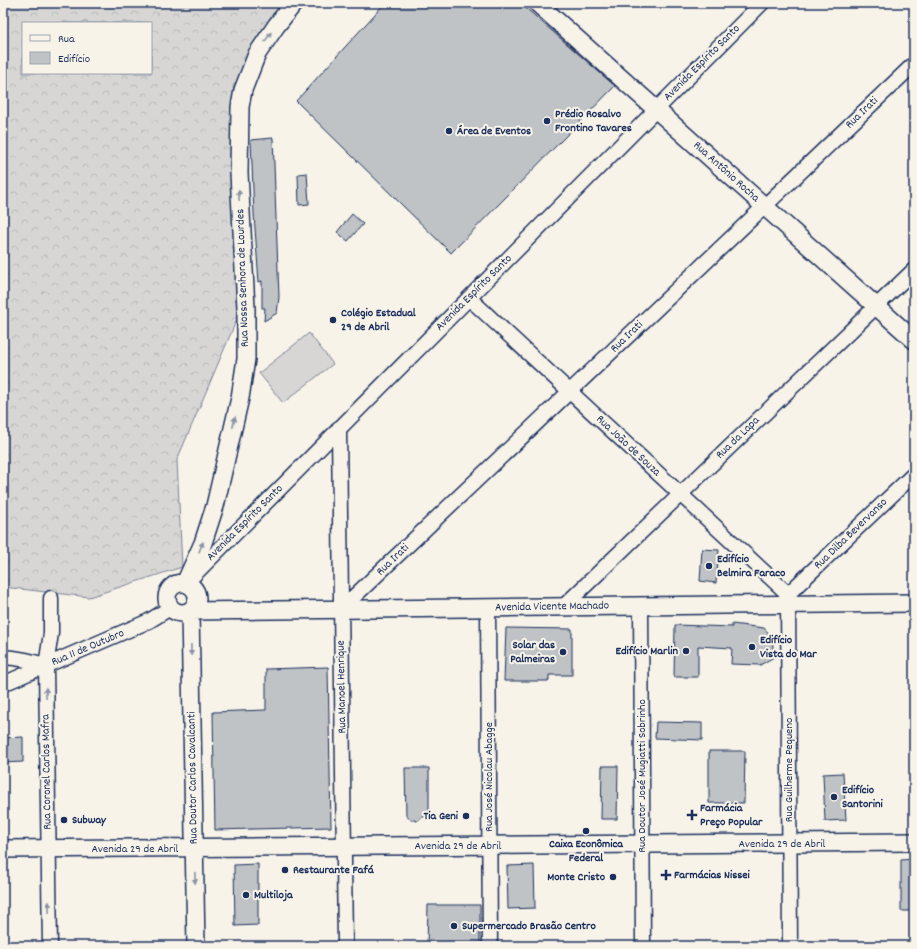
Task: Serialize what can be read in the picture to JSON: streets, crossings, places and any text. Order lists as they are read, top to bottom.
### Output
{
  "streets": {
    "main road": [
      "Rua Antônio Rocha",
      "Rua Nossa Senhora de Lourdes",
      "Avenida Vicente Machado",
      "Rua Doutor Carlos Cavalcanti",
      "Avenida 29 de Abril"
    ],
    "street": [
      "Avenida Espírito Santo",
      "Rua Irati",
      "Rua da Lapa",
      "Rua João de Souza",
      "Rua Dilba Bevervanso",
      "Rua 11 de Outubro",
      "Rua Manoel Henrique",
      "Rua Guilherme Pequeno",
      "Rua Coronel Carlos Mafra",
      "Rua Doutor José Mugiatti Sobrinho",
      "Rua José Nicolau Abagge"
    ]
  },
  "crossings": [
    ["Avenida Espírito Santo", "Rua Antônio Rocha"],
    ["Avenida Espírito Santo", "Rua Nossa Senhora de Lourdes"],
    ["Avenida Espírito Santo", "Rua João de Souza"],
    ["Avenida Espírito Santo", "Avenida Vicente Machado"],
    ["Avenida Espírito Santo", "Rua 11 de Outubro"],
    ["Avenida Espírito Santo", "Rua Manoel Henrique"],
    ["Avenida Espírito Santo", "Rua Doutor Carlos Cavalcanti"],
    ["Rua Irati", "Rua Antônio Rocha"],
    ["Rua Irati", "Rua João de Souza"],
    ["Rua Irati", "Avenida Vicente Machado"],
    ["Rua Irati", "Rua Manoel Henrique"],
    ["Rua Antônio Rocha", "Rua da Lapa"],
    ["Rua Nossa Senhora de Lourdes", "Avenida Vicente Machado"],
    ["Rua Nossa Senhora de Lourdes", "Rua 11 de Outubro"],
    ["Rua Nossa Senhora de Lourdes", "Rua Doutor Carlos Cavalcanti"],
    ["Rua da Lapa", "Rua João de Souza"],
    ["Rua da Lapa", "Avenida Vicente Machado"],
    ["Rua João de Souza", "Rua Dilba Bevervanso"],
    ["Rua João de Souza", "Avenida Vicente Machado"],
    ["Rua João de Souza", "Rua Guilherme Pequeno"],
    ["Rua Dilba Bevervanso", "Avenida Vicente Machado"],
    ["Rua Dilba Bevervanso", "Rua Guilherme Pequeno"],
    ["Avenida Vicente Machado", "Rua 11 de Outubro"],
    ["Avenida Vicente Machado", "Rua Manoel Henrique"],
    ["Avenida Vicente Machado", "Rua Guilherme Pequeno"],
    ["Avenida Vicente Machado", "Rua Doutor José Mugiatti Sobrinho"],
    ["Avenida Vicente Machado", "Rua José Nicolau Abagge"],
    ["Avenida Vicente Machado", "Rua Doutor Carlos Cavalcanti"],
    ["Rua 11 de Outubro", "Rua Coronel Carlos Mafra"],
    ["Rua 11 de Outubro", "Rua Doutor Carlos Cavalcanti"],
    ["Rua Manoel Henrique", "Avenida 29 de Abril"],
    ["Rua Guilherme Pequeno", "Avenida 29 de Abril"],
    ["Rua Coronel Carlos Mafra", "Avenida 29 de Abril"],
    ["Rua Doutor José Mugiatti Sobrinho", "Avenida 29 de Abril"],
    ["Rua José Nicolau Abagge", "Avenida 29 de Abril"],
    ["Rua Doutor Carlos Cavalcanti", "Avenida 29 de Abril"]
  ],
  "one_way": ["Rua Nossa Senhora de Lourdes", "Rua Coronel Carlos Mafra", "Rua Doutor Carlos Cavalcanti"],
  "places": {
    "other": [
      "Prédio Rosalvo Frontino Tavares",
      "Área de Eventos",
      "Colégio Estadual 29 de Abril",
      "Edifício Belmira Faraco",
      "Edifício Vista do Mar",
      "Edifício Marlin",
      "Solar das Palmeiras",
      "Edifício Santorini",
      "Tia Geni",
      "Subway",
      "Caixa Econômica Federal",
      "Restaurante Fafá",
      "Monte Cristo",
      "Multiloja",
      "Supermercado Brasão Centro"
    ],
    "health": ["Farmácia Preço Popular", "Farmácias Nissei"]
  },
  "legend": ["Rua", "Edifício"]
}
